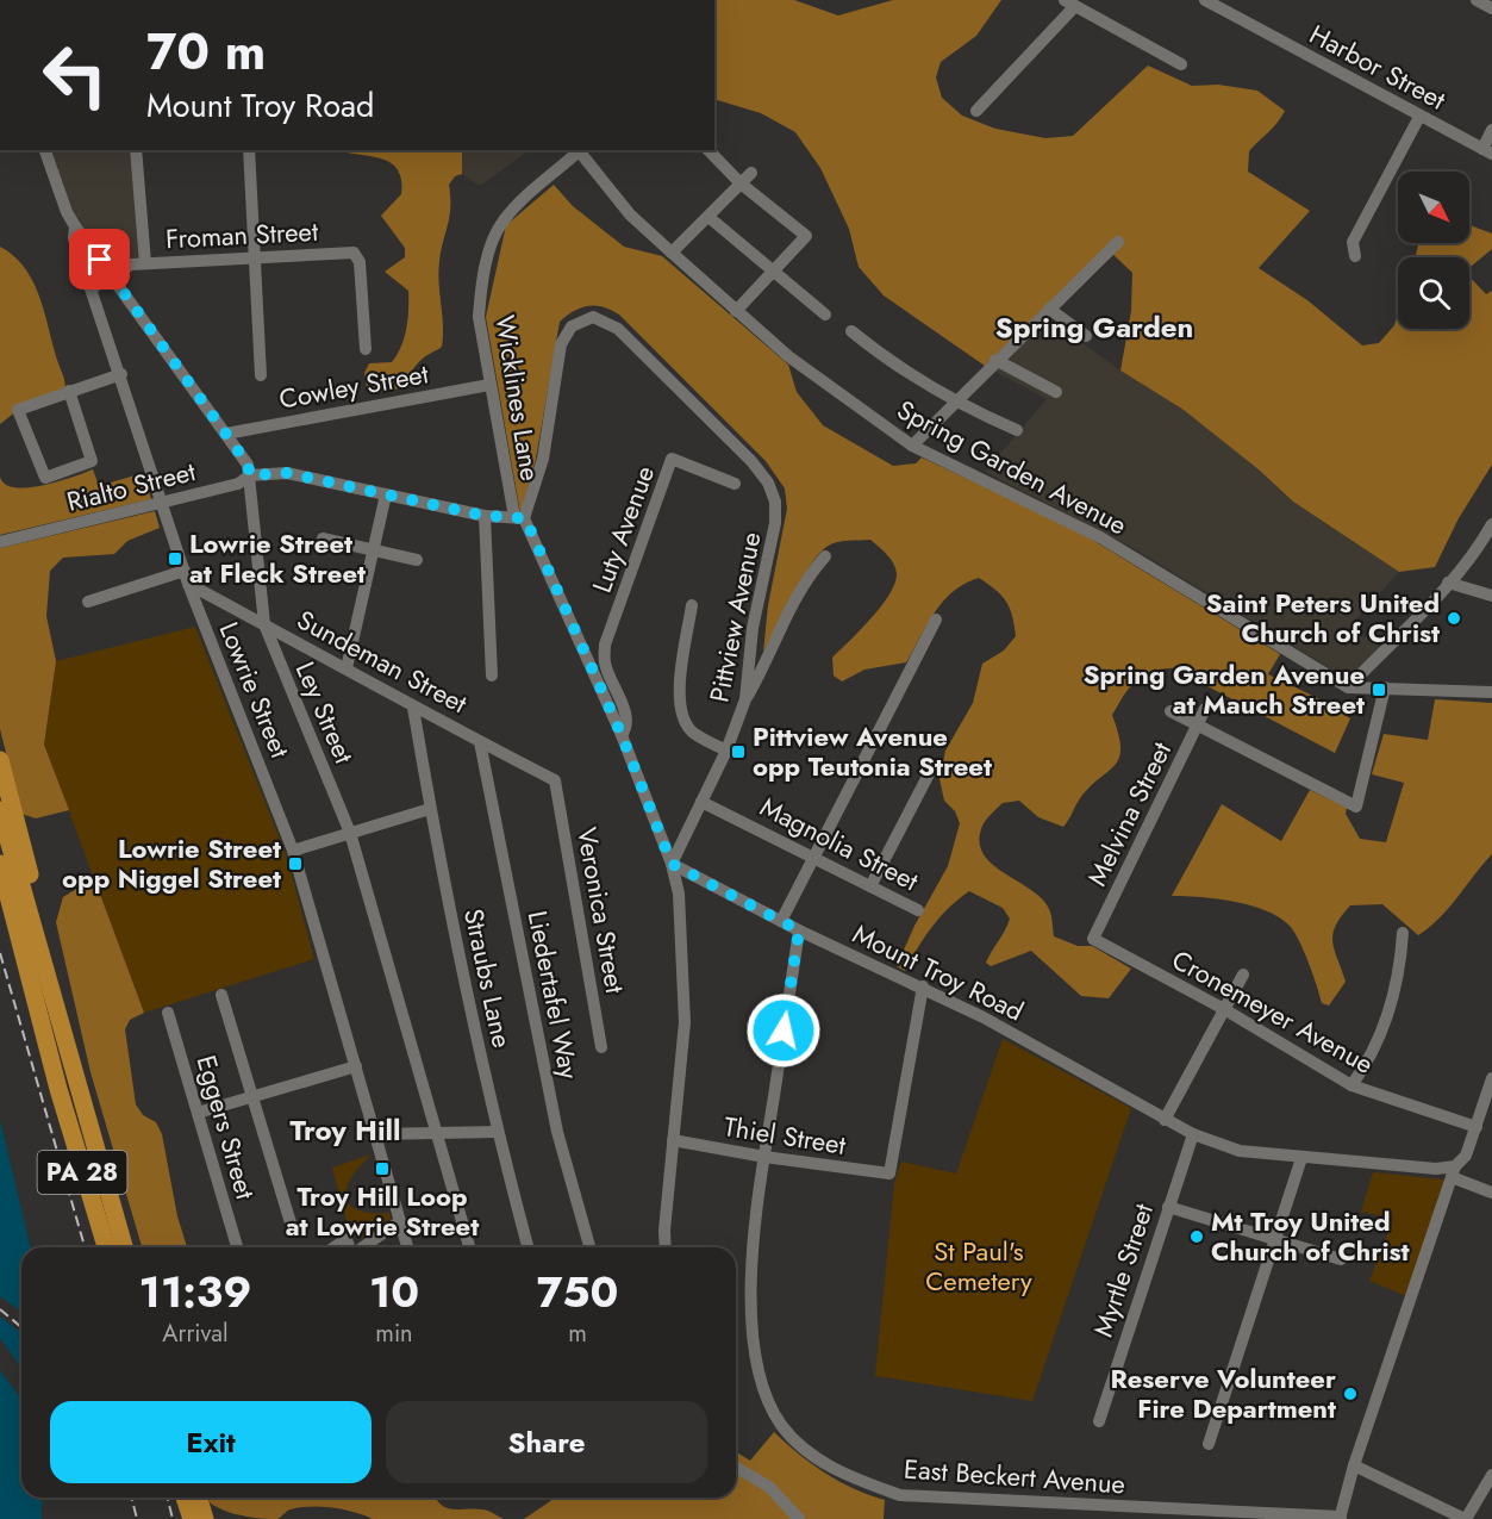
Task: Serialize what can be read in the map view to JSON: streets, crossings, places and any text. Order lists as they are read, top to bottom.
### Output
{
  "streets": {
    "highway": ["PA 28"],
    "street": [
      "Harbor Street",
      "Froman Street",
      "Cowley Street",
      "Wicklines Lane",
      "Spring Garden Avenue",
      "Rialto Street",
      "Luty Avenue",
      "Pittview Avenue",
      "Sundeman Street",
      "Lowrie Street",
      "Ley Street",
      "Melvina Street",
      "Magnolia Street",
      "Veronica Street",
      "Mount Troy Road",
      "Straubs Lane",
      "Liedertafel Way",
      "Cronemeyer Avenue",
      "Eggers Street",
      "Thiel Street",
      "Myrtle Street",
      "East Beckert Avenue"
    ]
  },
  "crossings": [
    ["Froman Street", "Lowrie Street"],
    ["Froman Street", "Ley Street"],
    ["Cowley Street", "Wicklines Lane"],
    ["Cowley Street", "Ley Street"],
    ["Wicklines Lane", "Spring Garden Avenue"],
    ["Wicklines Lane", "Rialto Street"],
    ["Wicklines Lane", "Pittview Avenue"],
    ["Rialto Street", "Pittview Avenue"],
    ["Rialto Street", "Ley Street"],
    ["Pittview Avenue", "Magnolia Street"],
    ["Pittview Avenue", "Mount Troy Road"],
    ["Sundeman Street", "Lowrie Street"],
    ["Sundeman Street", "Ley Street"],
    ["Sundeman Street", "Veronica Street"],
    ["Sundeman Street", "Straubs Lane"],
    ["Sundeman Street", "Liedertafel Way"],
    ["Lowrie Street", "Ley Street"],
    ["Melvina Street", "Cronemeyer Avenue"],
    ["Mount Troy Road", "Thiel Street"],
    ["Mount Troy Road", "Myrtle Street"],
    ["Mount Troy Road", "East Beckert Avenue"],
    ["Thiel Street", "East Beckert Avenue"]
  ],
  "districts": ["Spring Garden", "Troy Hill"],
  "parks": ["St Paul's Cemetery"],
  "places": {
    "transit": [
      "Lowrie Street at Fleck Street",
      "Spring Garden Avenue at Mauch Street",
      "Pittview Avenue opp Teutonia Street",
      "Lowrie Street opp Niggel Street",
      "Troy Hill Loop at Lowrie Street"
    ],
    "other": ["Saint Peters United Church of Christ", "Mt Troy United Church of Christ", "Reserve Volunteer Fire Department"]
  },
  "north": "bottom right",
  "page": {
    "turn": ["70 m", "Mount Troy Road"],
    "eta": [
      "11:39",
      "Arrival",
      "10",
      "min",
      "750",
      "m"
    ],
    "buttons": ["Exit", "Share"]
  }
}
